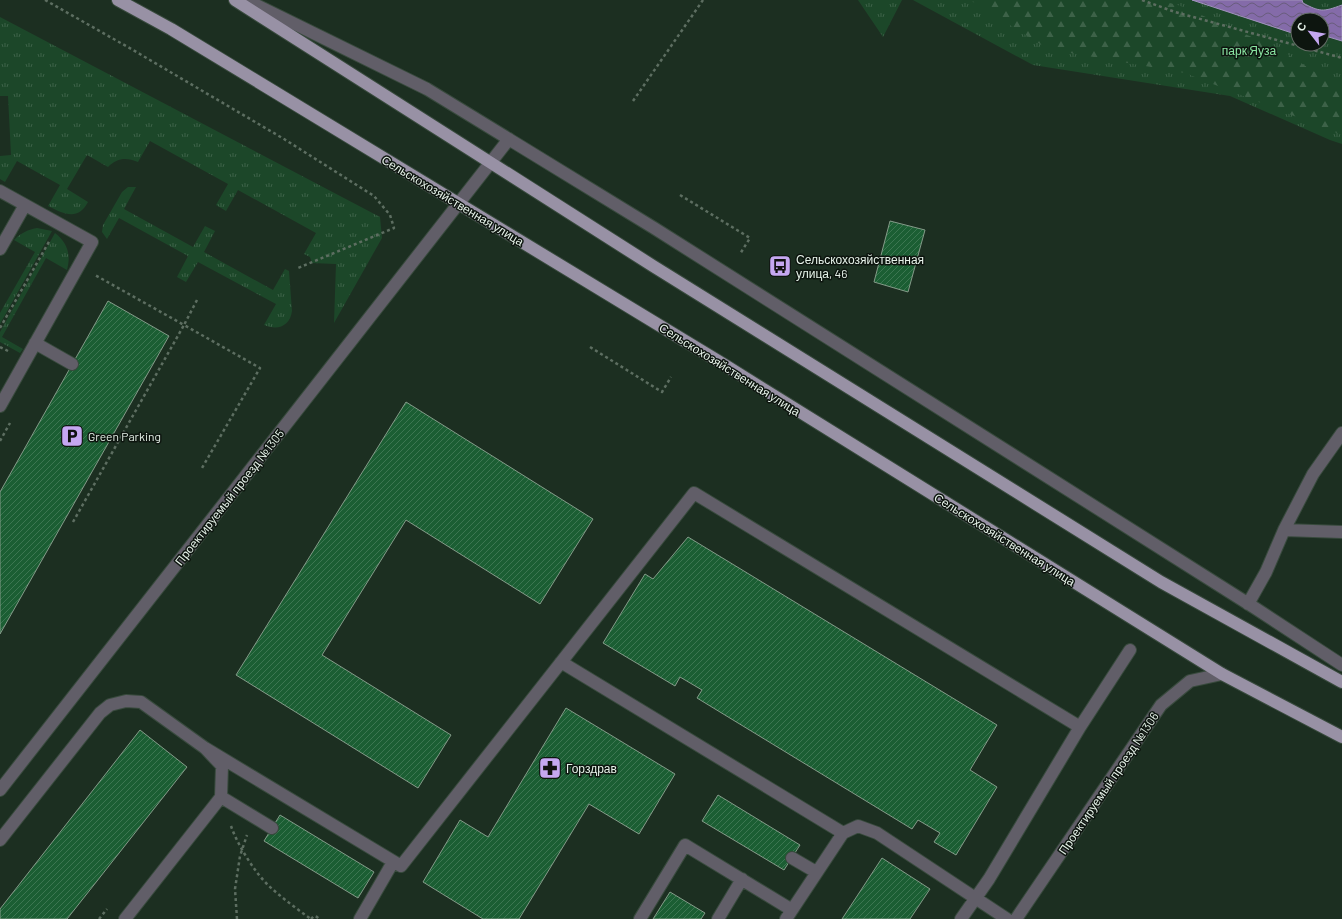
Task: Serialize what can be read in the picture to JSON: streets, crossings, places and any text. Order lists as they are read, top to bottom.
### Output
{
  "streets": {
    "main road": ["Сельскохозяйственная улица"],
    "street": ["Проектируемый проезд №1305", "Проектируемый проезд №1306"]
  },
  "crossings": [
    ["Сельскохозяйственная улица", "Проектируемый проезд №1305"],
    ["Сельскохозяйственная улица", "Проектируемый проезд №1306"]
  ],
  "parks": ["парк Яуза"],
  "places": {
    "bus stop": ["Сельскохозяйственная улица, 46"],
    "parking": ["Green Parking"],
    "pharmacy": ["Горздрав"]
  },
  "north": "top left"
}
